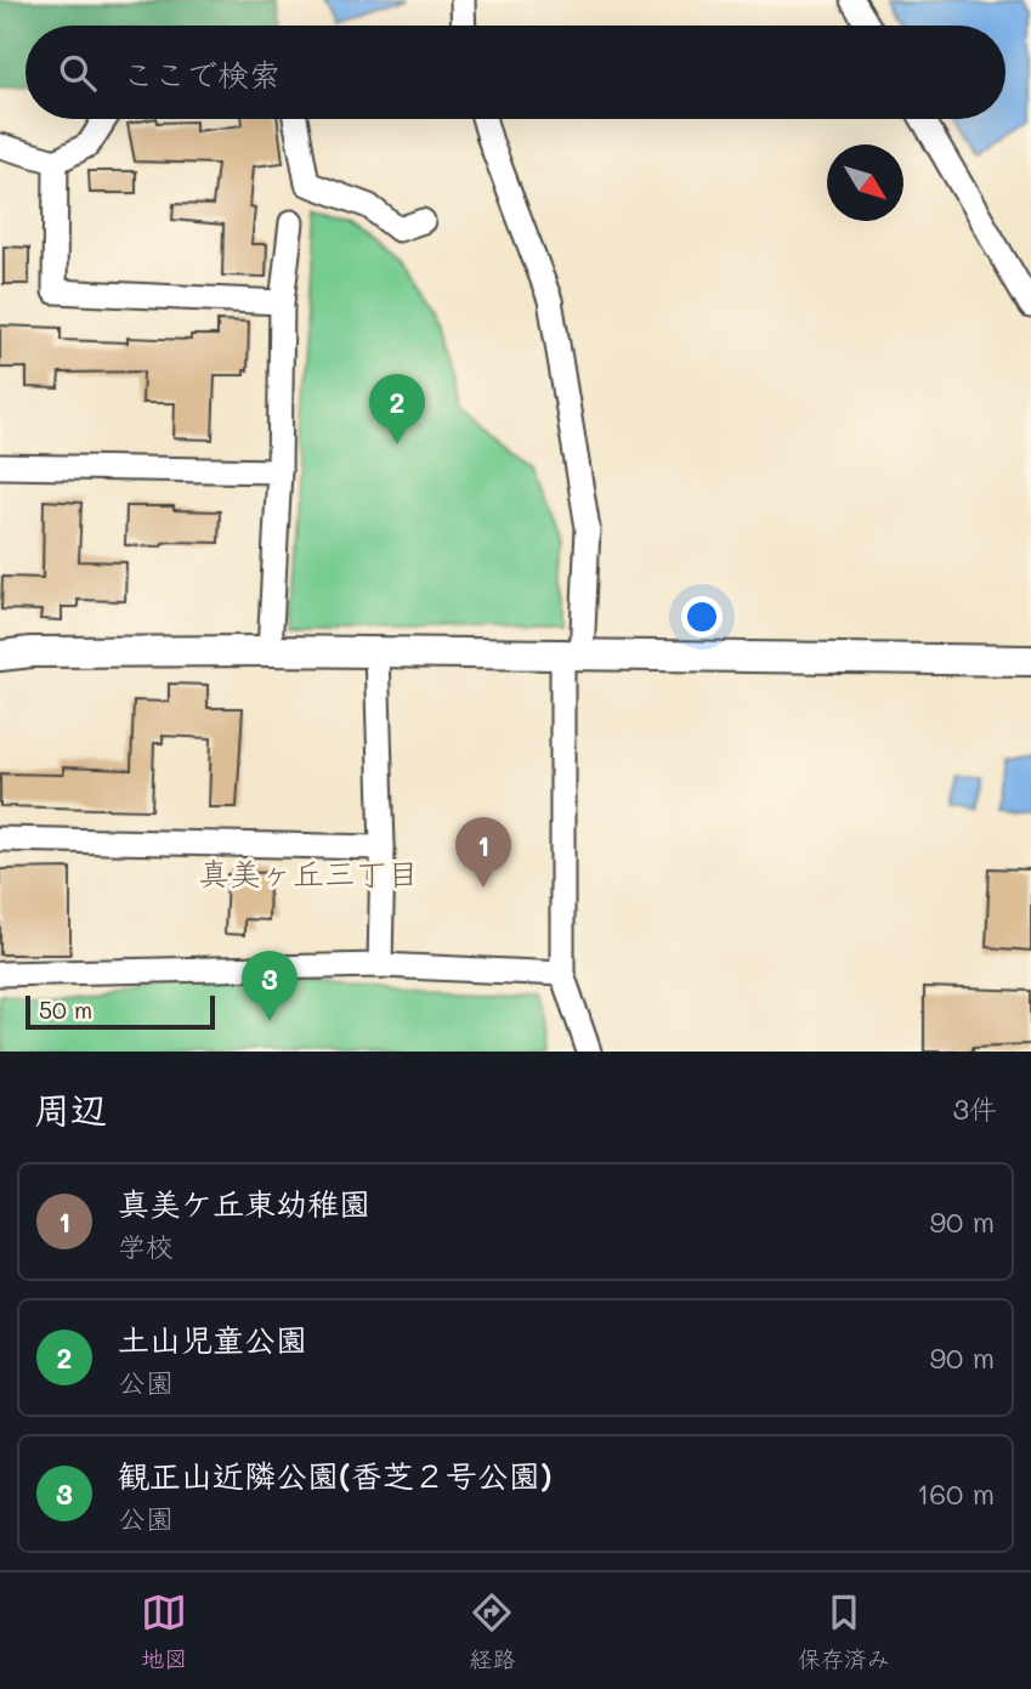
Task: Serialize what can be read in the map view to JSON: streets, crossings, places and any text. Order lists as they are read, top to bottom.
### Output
{
  "districts": ["真美ヶ丘三丁目"],
  "scale_bar": "50 m",
  "north": "bottom right",
  "page": {
    "search": "ここで検索",
    "pins": ["2", "1", "3"],
    "scale": "50 m",
    "heading": ["周辺", "3件"],
    "list": [
      {
        "mark": "1",
        "name": "真美ケ丘東幼稚園",
        "note": "学校",
        "value": "90 m"
      },
      {
        "mark": "2",
        "name": "土山児童公園",
        "note": "公園",
        "value": "90 m"
      },
      {
        "mark": "3",
        "name": "観正山近隣公園(香芝２号公園)",
        "note": "公園",
        "value": "160 m"
      }
    ],
    "nav": ["地図", "経路", "保存済み"]
  }
}
